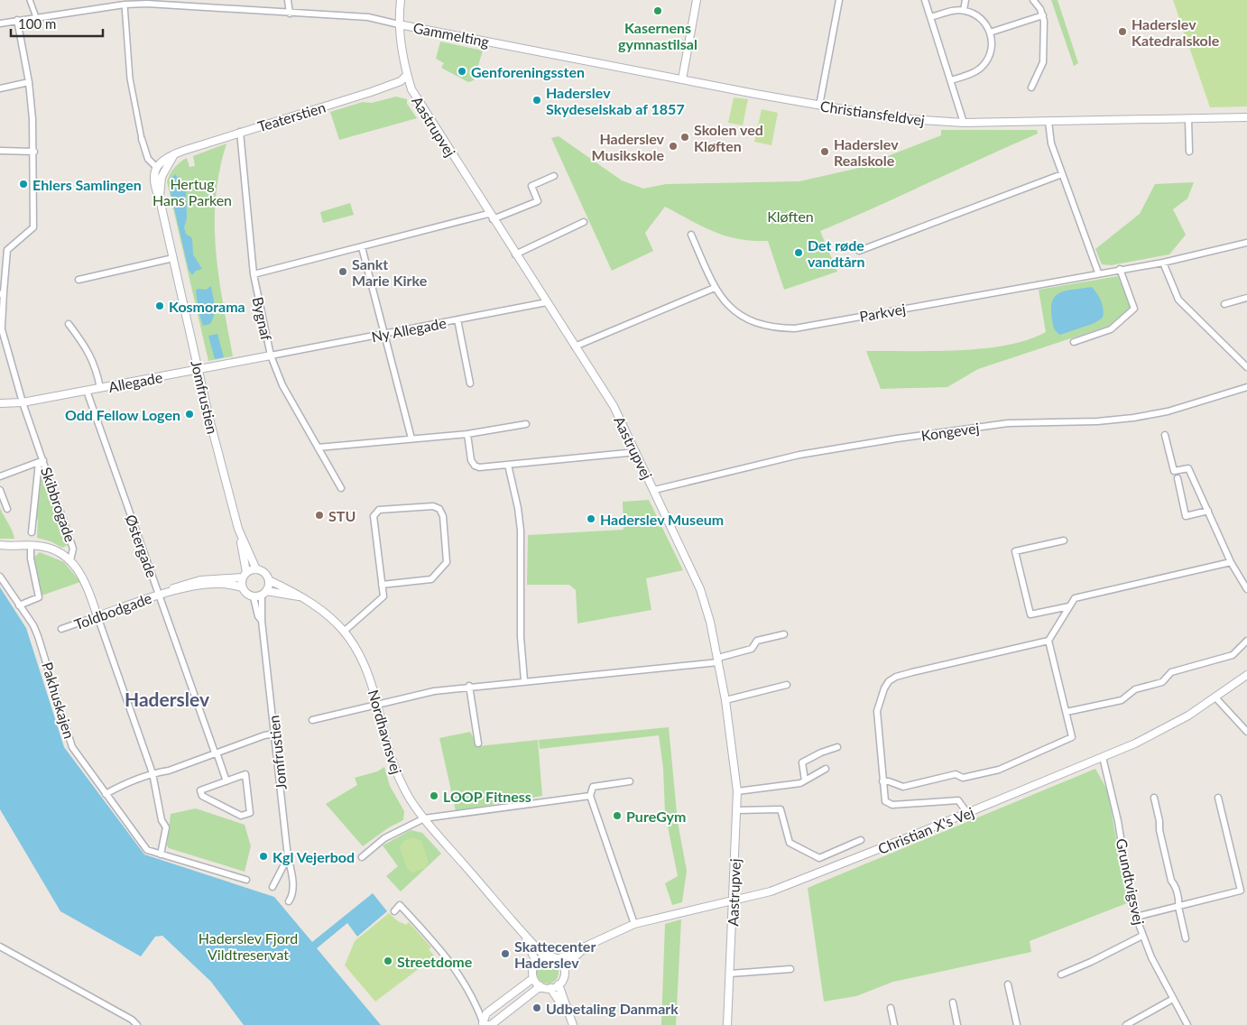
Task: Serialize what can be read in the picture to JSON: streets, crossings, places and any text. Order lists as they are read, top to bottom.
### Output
{
  "streets": {
    "street": [
      "Gammelting",
      "Christiansfeldvej",
      "Teaterstien",
      "Aastrupvej",
      "Parkvej",
      "Bygnaf",
      "Ny Allegade",
      "Allegade",
      "Jomfrustien",
      "Kongevej",
      "Skibbrogade",
      "Østergade",
      "Toldbodgade",
      "Pakhuskajen",
      "Nordhavnsvej",
      "Christian X's Vej",
      "Grundtvigsvej"
    ]
  },
  "crossings": [
    ["Gammelting", "Christiansfeldvej"],
    ["Gammelting", "Aastrupvej"],
    ["Teaterstien", "Aastrupvej"],
    ["Teaterstien", "Bygnaf"],
    ["Teaterstien", "Jomfrustien"],
    ["Aastrupvej", "Ny Allegade"],
    ["Aastrupvej", "Kongevej"],
    ["Aastrupvej", "Christian X's Vej"],
    ["Bygnaf", "Ny Allegade"],
    ["Bygnaf", "Allegade"],
    ["Ny Allegade", "Allegade"],
    ["Allegade", "Jomfrustien"],
    ["Allegade", "Østergade"],
    ["Jomfrustien", "Toldbodgade"],
    ["Jomfrustien", "Nordhavnsvej"],
    ["Skibbrogade", "Toldbodgade"],
    ["Østergade", "Toldbodgade"],
    ["Toldbodgade", "Nordhavnsvej"],
    ["Nordhavnsvej", "Christian X's Vej"],
    ["Christian X's Vej", "Grundtvigsvej"]
  ],
  "districts": ["Haderslev"],
  "parks": ["Hertug Hans Parken", "Kløften", "Haderslev Fjord Vildtreservat"],
  "places": [
    "Kasernens gymnastilsal",
    "Haderslev Katedralskole",
    "Genforeningssten",
    "Haderslev Skydeselskab af 1857",
    "Skolen ved Kløften",
    "Haderslev Musikskole",
    "Haderslev Realskole",
    "Ehlers Samlingen",
    "Det røde vandtårn",
    "Sankt Marie Kirke",
    "Kosmorama",
    "Odd Fellow Logen",
    "STU",
    "Haderslev Museum",
    "LOOP Fitness",
    "PureGym",
    "Kgl Vejerbod",
    "Skattecenter Haderslev",
    "Streetdome",
    "Udbetaling Danmark"
  ],
  "scale_bar": "100 m"
}
